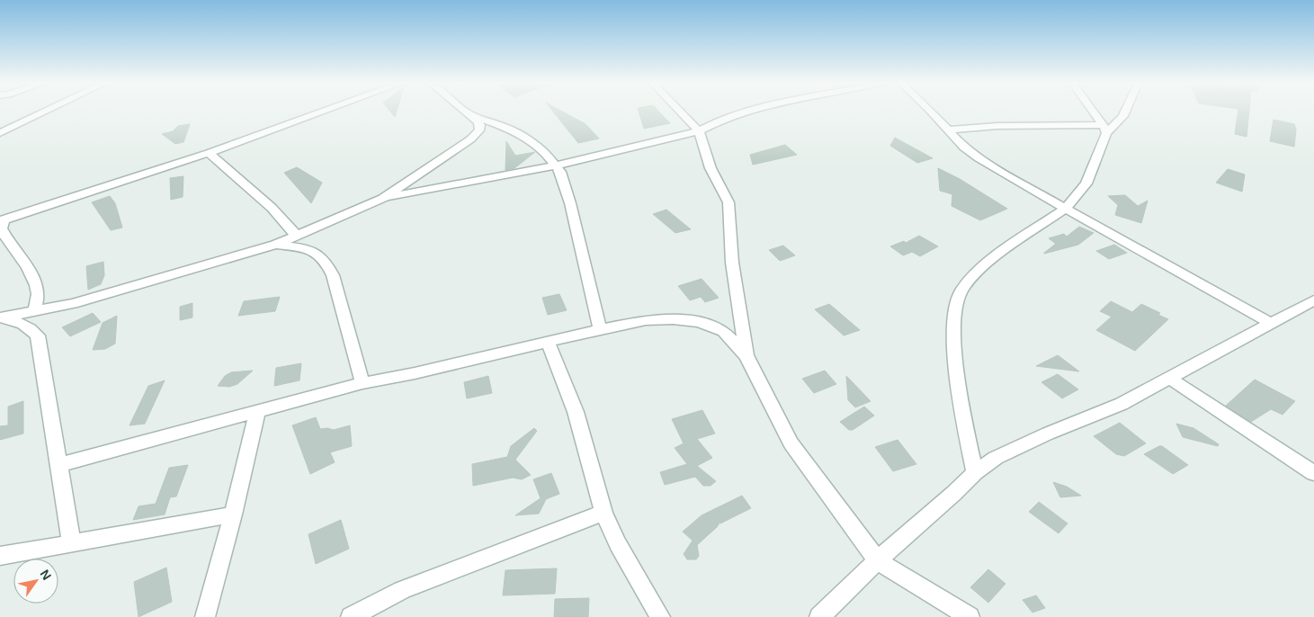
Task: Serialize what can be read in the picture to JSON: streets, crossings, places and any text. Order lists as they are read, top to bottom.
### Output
{
  "north": "top right"
}
